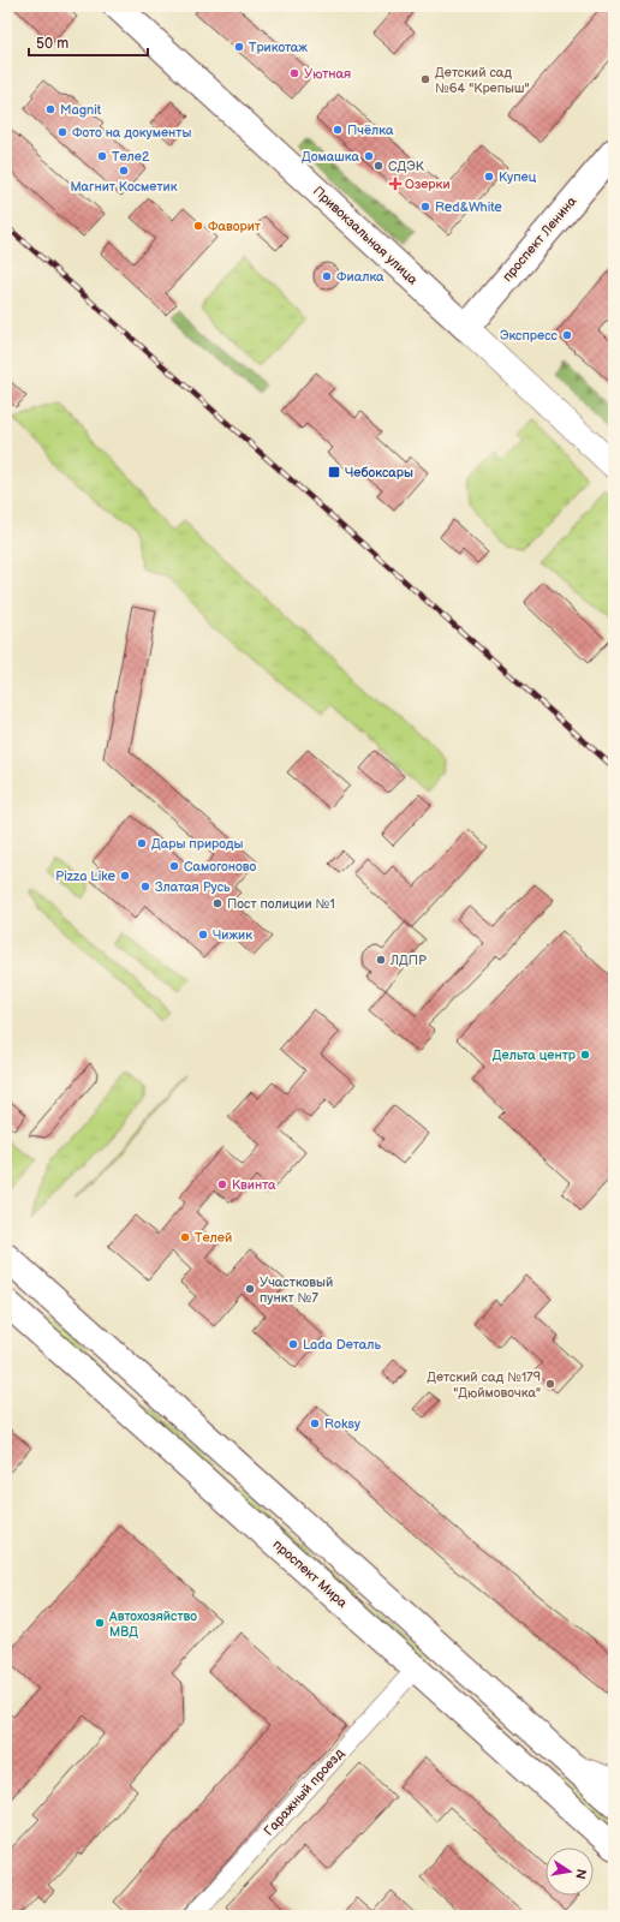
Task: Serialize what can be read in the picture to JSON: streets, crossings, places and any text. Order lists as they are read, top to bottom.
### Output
{
  "streets": {
    "main road": ["Привокзальная улица", "проспект Ленина", "проспект Мира"],
    "street": ["Гаражный проезд"]
  },
  "crossings": [
    ["Привокзальная улица", "проспект Ленина"],
    ["проспект Мира", "Гаражный проезд"]
  ],
  "places": {
    "other": [
      "Трикотаж",
      "Уютная",
      "Детский сад №64 \"Крепыш\"",
      "Magnit",
      "Пчёлка",
      "Фото на документы",
      "Теле2",
      "Домашка",
      "СДЭК",
      "Магнит Косметик",
      "Купец",
      "Red&White",
      "Фаворит",
      "Фиалка",
      "Экспресс",
      "Дары природы",
      "Самогоново",
      "Pizza Like",
      "Златая Русь",
      "Пост полиции №1",
      "Чижик",
      "ЛДПР",
      "Дельта центр",
      "Квинта",
      "Телей",
      "Участковый пункт №7",
      "Lada Dеталь",
      "Детский сад №179 \"Дюймовочка\"",
      "Roksy",
      "Автохозяйство МВД"
    ],
    "health": ["Озерки"],
    "transit": ["Чебоксары"]
  },
  "scale_bar": "50 m",
  "north": "right"
}
